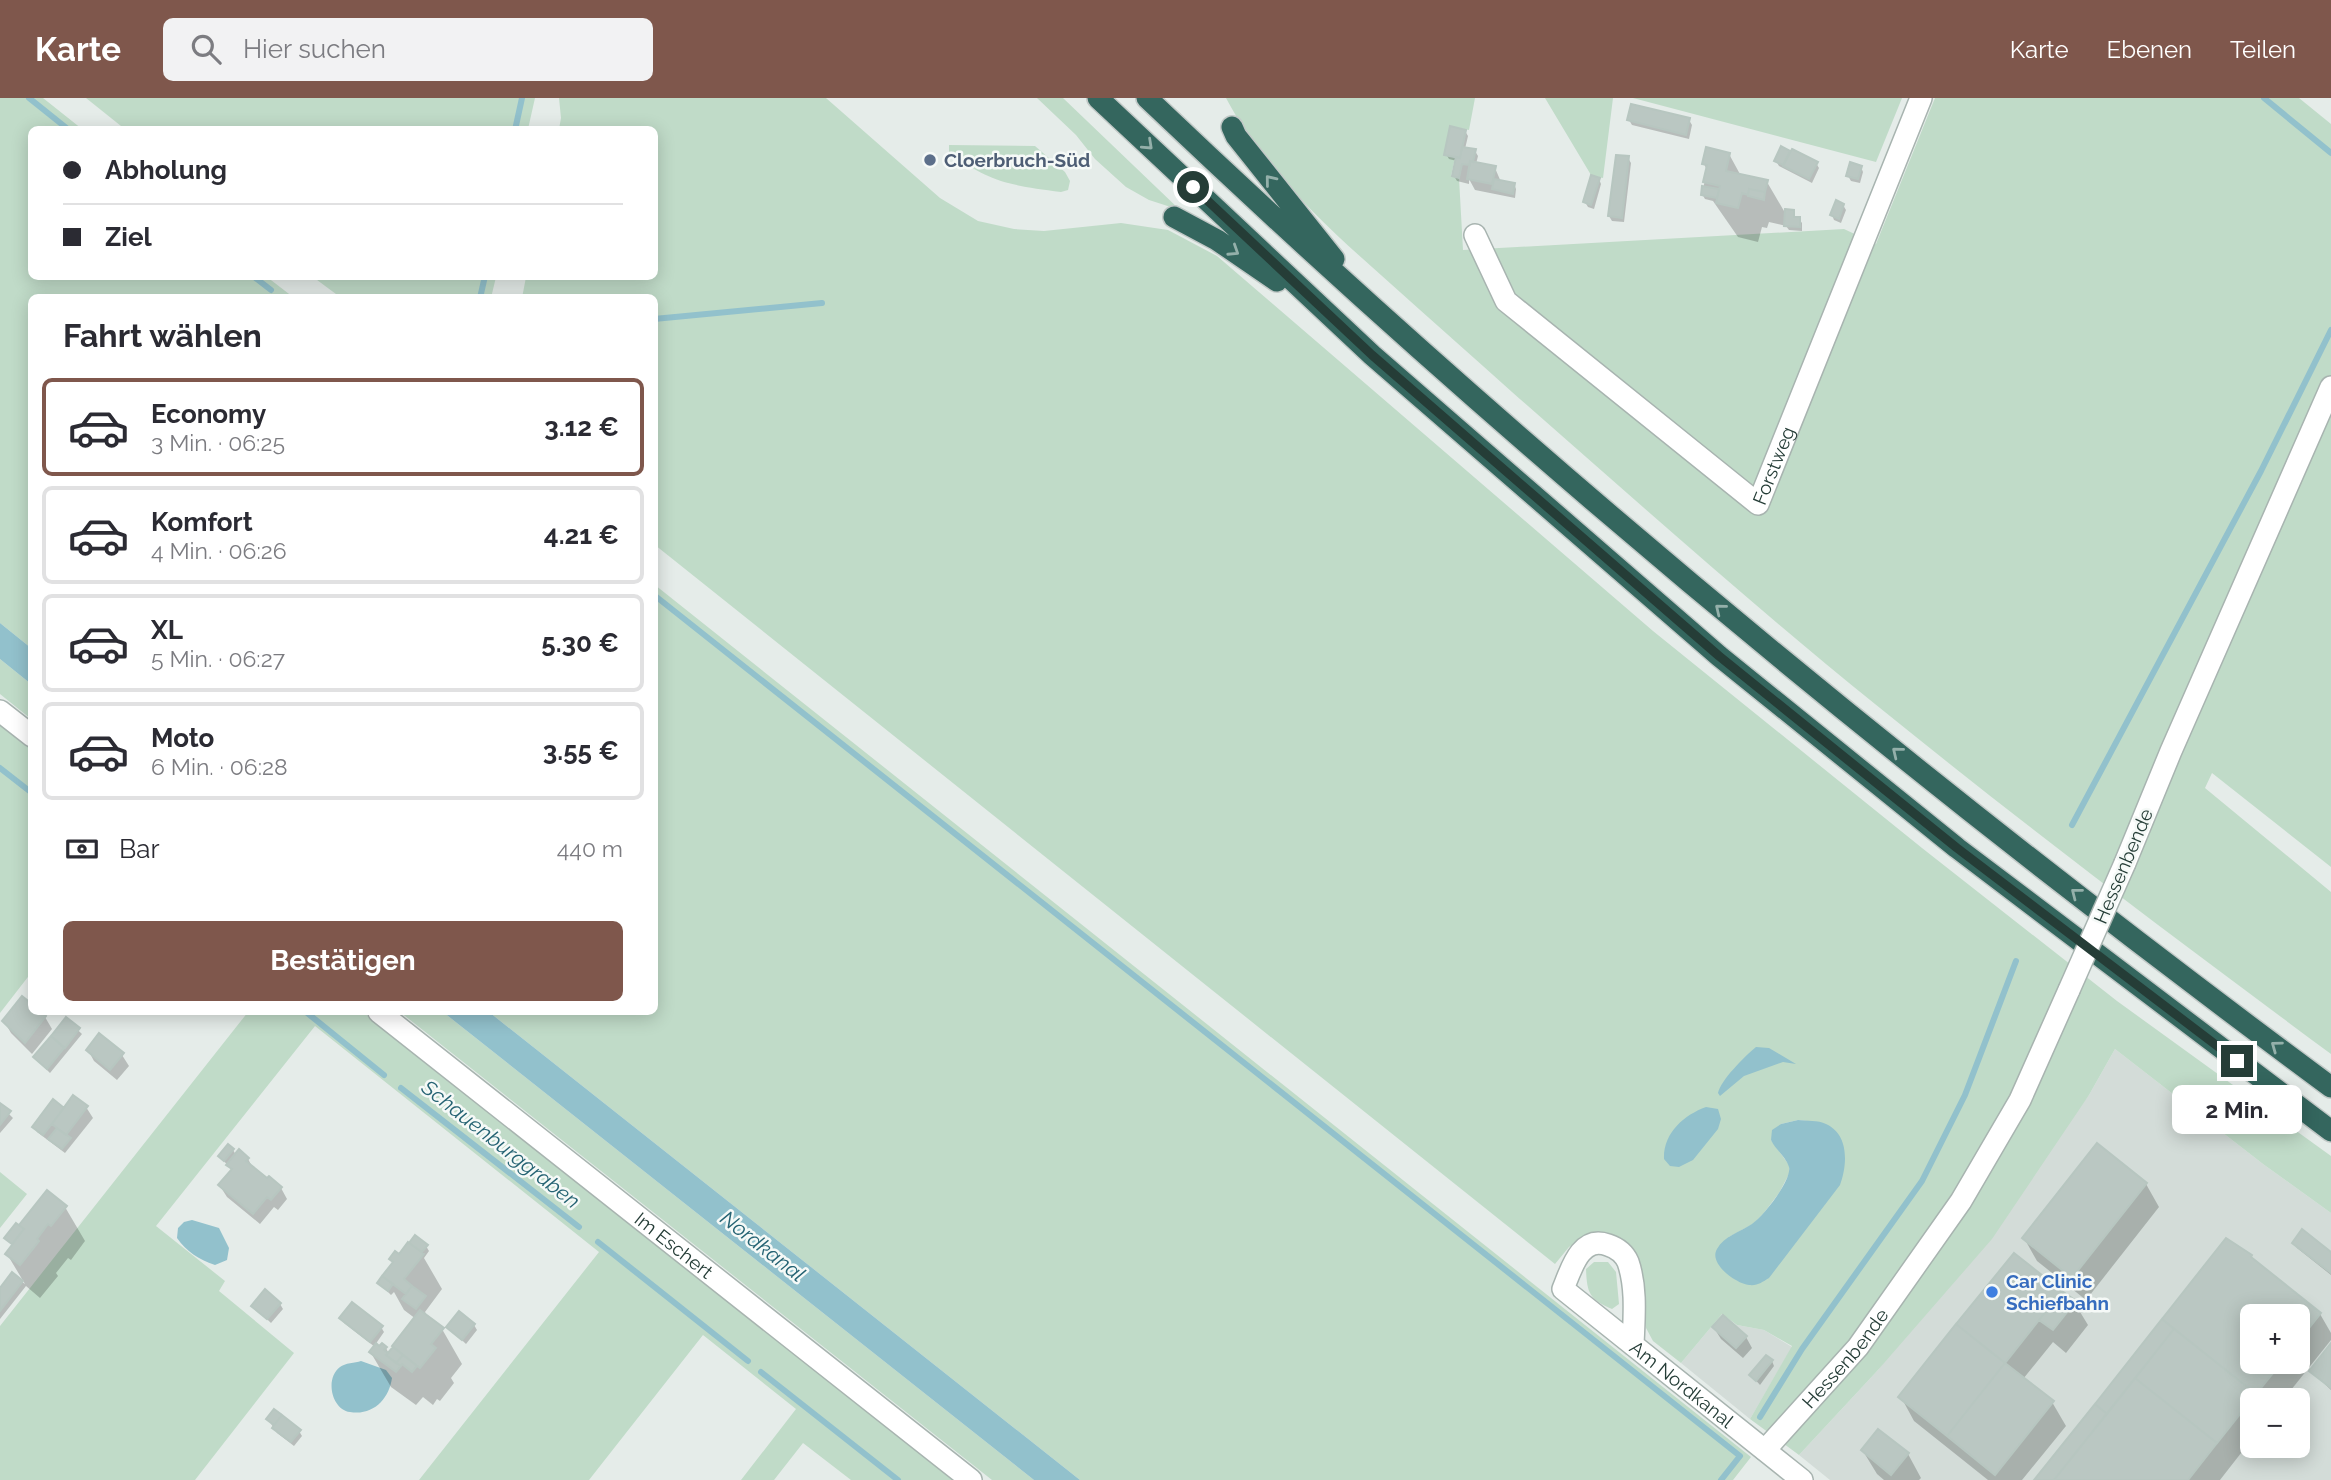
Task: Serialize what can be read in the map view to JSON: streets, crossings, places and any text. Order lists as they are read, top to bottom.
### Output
{
  "streets": {
    "street": [
      "Forstweg",
      "Hessenbende",
      "Im Eschert",
      "Am Nordkanal"
    ]
  },
  "crossings": [
    ["Hessenbende", "Am Nordkanal"]
  ],
  "water": ["Schauenburggraben", "Nordkanal"],
  "places": ["Cloerbruch-Süd", "Car Clinic Schiefbahn"],
  "page": {
    "header": "Karte",
    "search": "Hier suchen",
    "nav": ["Karte", "Ebenen", "Teilen"],
    "banner": ["Abholung", "Ziel"],
    "heading": "Fahrt wählen",
    "list": [
      {
        "name": "Economy",
        "note": "3 Min. · 06:25",
        "value": "3.12 €"
      },
      {
        "name": "Komfort",
        "note": "4 Min. · 06:26",
        "value": "4.21 €"
      },
      {
        "name": "XL",
        "note": "5 Min. · 06:27",
        "value": "5.30 €"
      },
      {
        "name": "Moto",
        "note": "6 Min. · 06:28",
        "value": "3.55 €"
      }
    ],
    "pay": ["Bar", "440 m"],
    "buttons": "Bestätigen",
    "bubble": "2 Min.",
    "map_buttons": ["+", "−"]
  }
}
